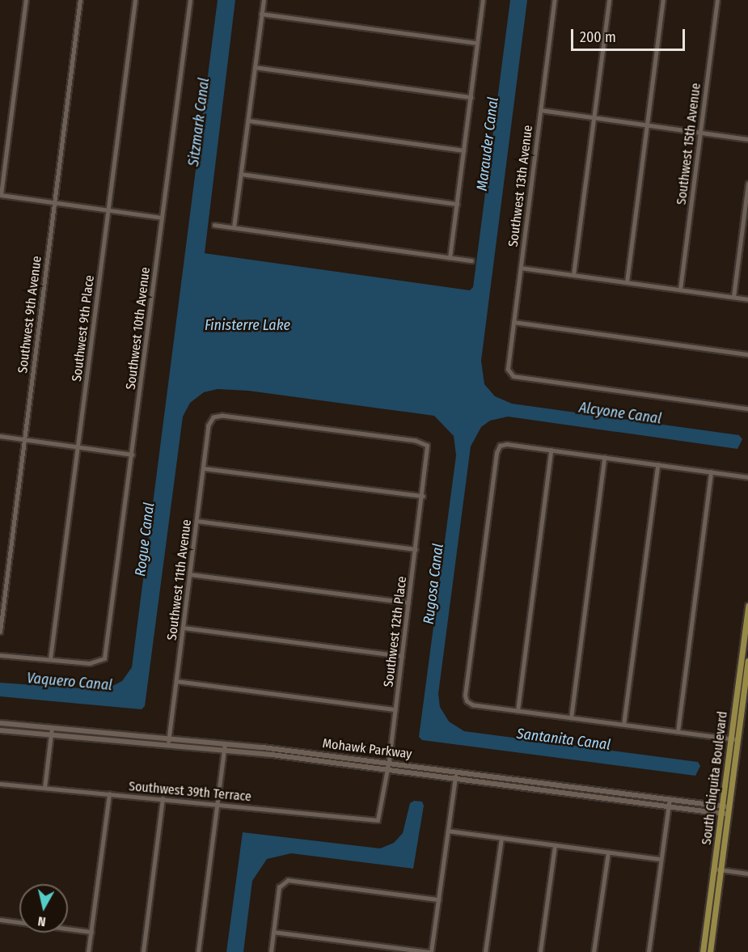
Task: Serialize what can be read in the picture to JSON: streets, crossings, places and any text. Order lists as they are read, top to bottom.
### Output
{
  "streets": {
    "main road": ["South Chiquita Boulevard"],
    "street": [
      "Southwest 15th Avenue",
      "Southwest 13th Avenue",
      "Southwest 9th Avenue",
      "Southwest 9th Place",
      "Southwest 10th Avenue",
      "Southwest 11th Avenue",
      "Southwest 12th Place",
      "Mohawk Parkway",
      "Southwest 39th Terrace"
    ]
  },
  "crossings": [
    ["Southwest 9th Place", "Southwest 10th Avenue"],
    ["Southwest 11th Avenue", "Southwest 12th Place"],
    ["Southwest 11th Avenue", "Mohawk Parkway"],
    ["Southwest 12th Place", "Mohawk Parkway"],
    ["Southwest 12th Place", "Southwest 39th Terrace"],
    ["Mohawk Parkway", "South Chiquita Boulevard"]
  ],
  "water": [
    "Sitzmark Canal",
    "Marauder Canal",
    "Finisterre Lake",
    "Alcyone Canal",
    "Rogue Canal",
    "Rugosa Canal",
    "Vaquero Canal",
    "Santanita Canal"
  ],
  "scale_bar": "200 m",
  "north": "bottom"
}
